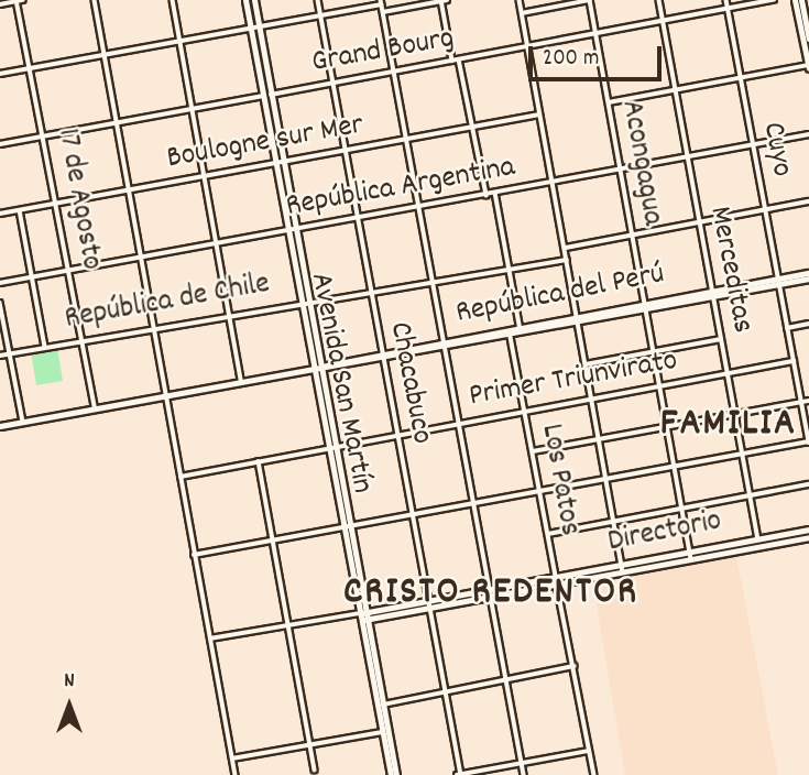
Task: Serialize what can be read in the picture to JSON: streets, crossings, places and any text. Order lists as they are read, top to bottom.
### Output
{
  "streets": {
    "main road": ["República del Perú", "Avenida San Martín", "Directorio"],
    "street": [
      "Grand Bourg",
      "Boulogne sur Mer",
      "Cuyo",
      "Acongagua",
      "República Argentina",
      "17 de Agosto",
      "Merceditas",
      "República de Chile",
      "Primer Triunvirato",
      "Chacabuco",
      "Los Patos"
    ]
  },
  "crossings": [
    ["Grand Bourg", "Cuyo"],
    ["Grand Bourg", "Acongagua"],
    ["Grand Bourg", "17 de Agosto"],
    ["Grand Bourg", "Merceditas"],
    ["Grand Bourg", "Avenida San Martín"],
    ["Grand Bourg", "Chacabuco"],
    ["Boulogne sur Mer", "17 de Agosto"],
    ["Boulogne sur Mer", "Avenida San Martín"],
    ["Boulogne sur Mer", "Chacabuco"],
    ["Cuyo", "República Argentina"],
    ["Cuyo", "República del Perú"],
    ["Cuyo", "Primer Triunvirato"],
    ["Acongagua", "República Argentina"],
    ["Acongagua", "República del Perú"],
    ["Acongagua", "Primer Triunvirato"],
    ["Acongagua", "Directorio"],
    ["República Argentina", "17 de Agosto"],
    ["República Argentina", "Merceditas"],
    ["República Argentina", "Avenida San Martín"],
    ["República Argentina", "Chacabuco"],
    ["17 de Agosto", "República del Perú"],
    ["17 de Agosto", "República de Chile"],
    ["Merceditas", "República del Perú"],
    ["Merceditas", "Primer Triunvirato"],
    ["Merceditas", "Directorio"],
    ["República del Perú", "Avenida San Martín"],
    ["República del Perú", "Chacabuco"],
    ["República del Perú", "Los Patos"],
    ["República de Chile", "Avenida San Martín"],
    ["República de Chile", "Chacabuco"],
    ["Primer Triunvirato", "Avenida San Martín"],
    ["Primer Triunvirato", "Chacabuco"],
    ["Primer Triunvirato", "Los Patos"],
    ["Avenida San Martín", "Directorio"],
    ["Chacabuco", "Directorio"],
    ["Los Patos", "Directorio"]
  ],
  "districts": ["FAMILIA", "CRISTO REDENTOR"],
  "scale_bar": "200 m",
  "north": "top"
}
